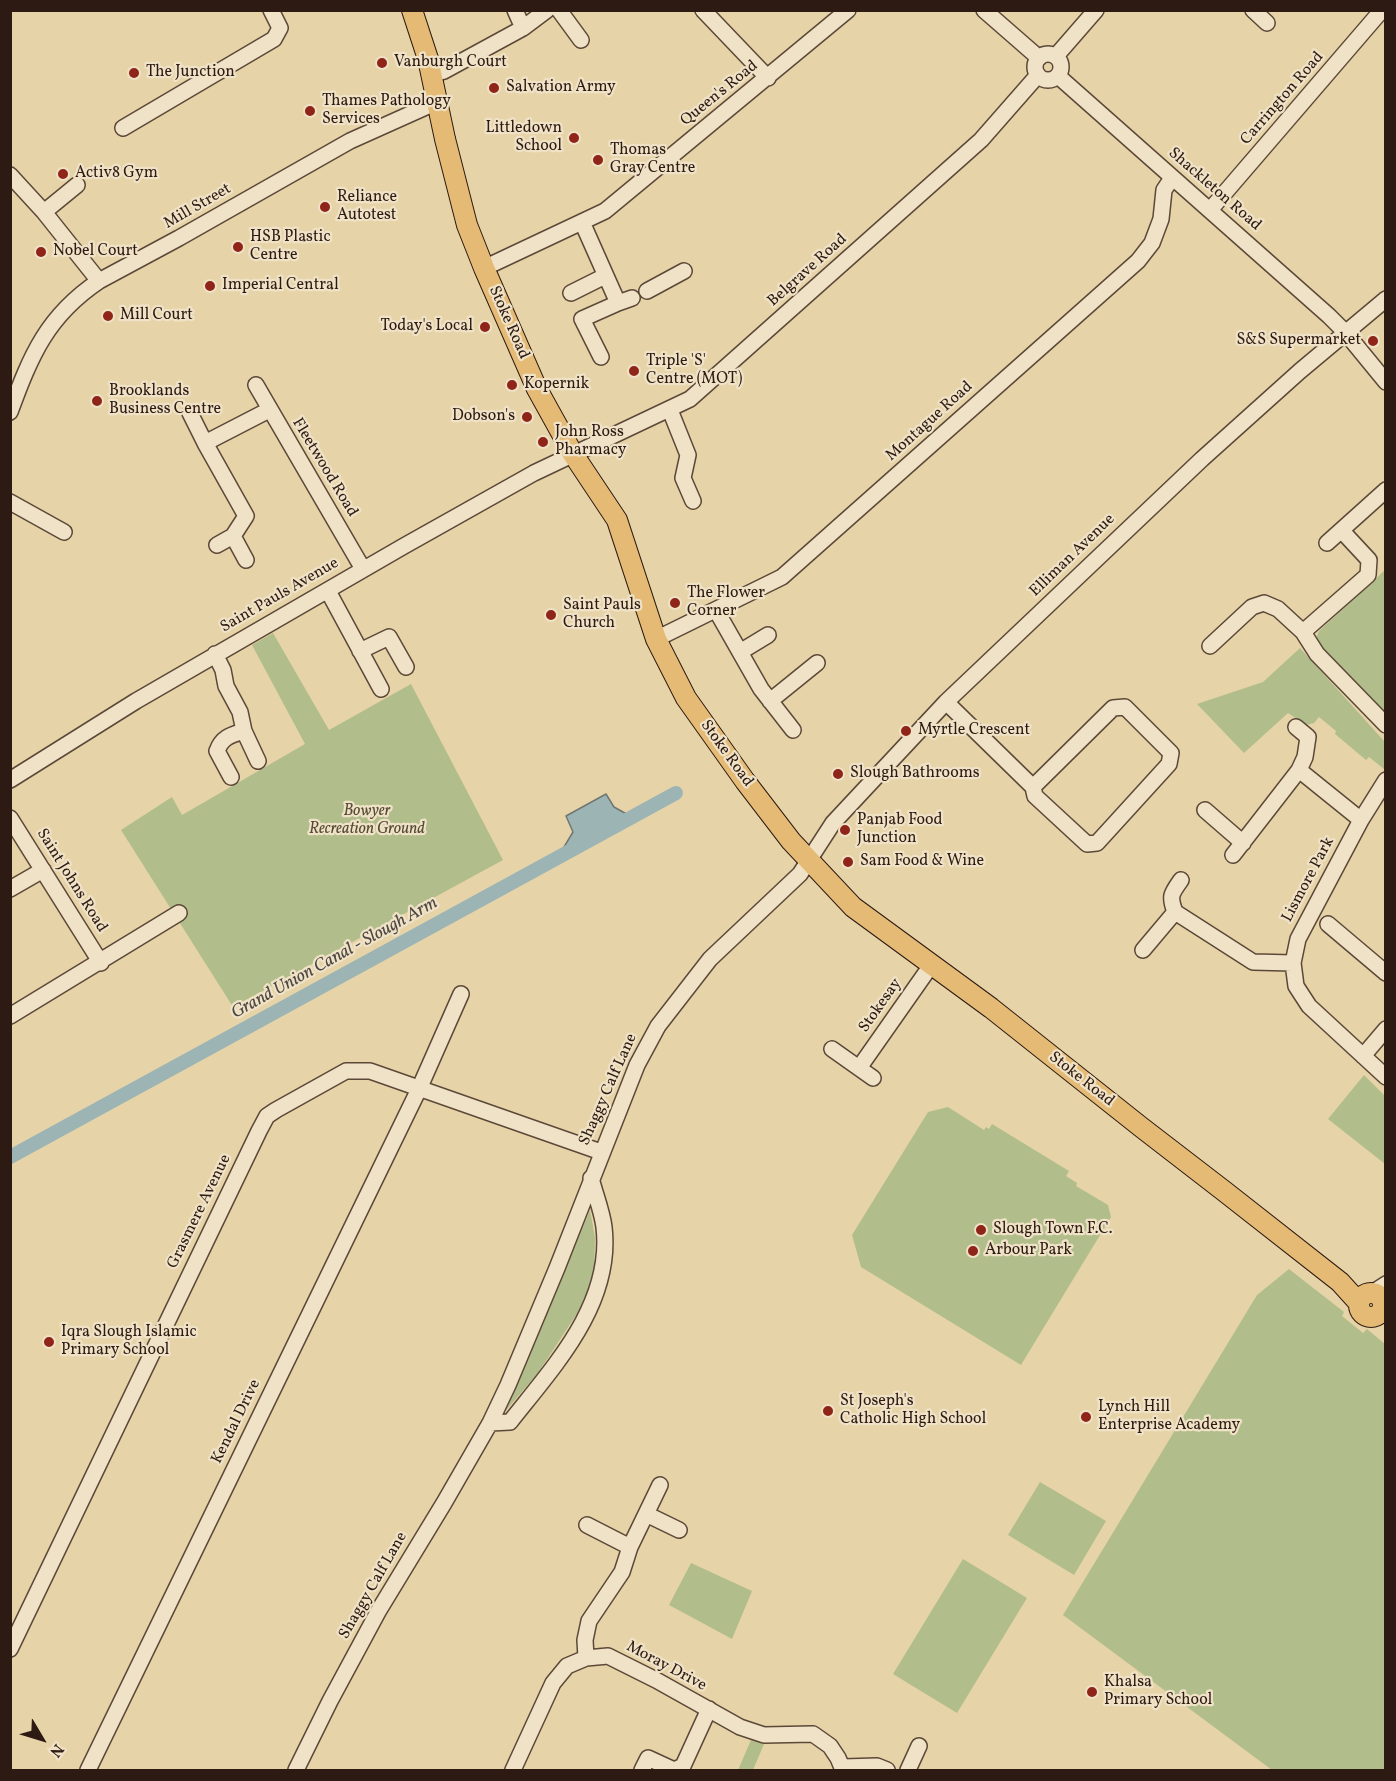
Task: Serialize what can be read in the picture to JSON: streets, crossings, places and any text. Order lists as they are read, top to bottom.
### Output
{
  "streets": {
    "main road": ["Stoke Road"],
    "street": [
      "Queen's Road",
      "Carrington Road",
      "Shackleton Road",
      "Mill Street",
      "Belgrave Road",
      "Montague Road",
      "Fleetwood Road",
      "Elliman Avenue",
      "Saint Pauls Avenue",
      "Lismore Park",
      "Saint Johns Road",
      "Stokesay",
      "Shaggy Calf Lane",
      "Grasmere Avenue",
      "Kendal Drive",
      "Moray Drive"
    ]
  },
  "crossings": [
    ["Queen's Road", "Stoke Road"],
    ["Carrington Road", "Shackleton Road"],
    ["Shackleton Road", "Belgrave Road"],
    ["Shackleton Road", "Montague Road"],
    ["Shackleton Road", "Elliman Avenue"],
    ["Mill Street", "Stoke Road"],
    ["Belgrave Road", "Stoke Road"],
    ["Belgrave Road", "Saint Pauls Avenue"],
    ["Stoke Road", "Montague Road"],
    ["Stoke Road", "Elliman Avenue"],
    ["Stoke Road", "Saint Pauls Avenue"],
    ["Stoke Road", "Stokesay"],
    ["Stoke Road", "Shaggy Calf Lane"],
    ["Fleetwood Road", "Saint Pauls Avenue"],
    ["Elliman Avenue", "Shaggy Calf Lane"],
    ["Shaggy Calf Lane", "Grasmere Avenue"],
    ["Grasmere Avenue", "Kendal Drive"]
  ],
  "water": ["Grand Union Canal - Slough Arm"],
  "parks": ["Bowyer Recreation Ground"],
  "places": [
    "Vanburgh Court",
    "The Junction",
    "Salvation Army",
    "Thames Pathology Services",
    "Littledown School",
    "Thomas Gray Centre",
    "Activ8 Gym",
    "Reliance Autotest",
    "HSB Plastic Centre",
    "Nobel Court",
    "Imperial Central",
    "Mill Court",
    "Today's Local",
    "S&S Supermarket",
    "Triple 'S' Centre (MOT)",
    "Kopernik",
    "Brooklands Business Centre",
    "Dobson's",
    "John Ross Pharmacy",
    "The Flower Corner",
    "Saint Pauls Church",
    "Myrtle Crescent",
    "Slough Bathrooms",
    "Panjab Food Junction",
    "Sam Food & Wine",
    "Slough Town F.C.",
    "Arbour Park",
    "Iqra Slough Islamic Primary School",
    "St Joseph's Catholic High School",
    "Lynch Hill Enterprise Academy",
    "Khalsa Primary School"
  ],
  "north": "bottom right"
}
